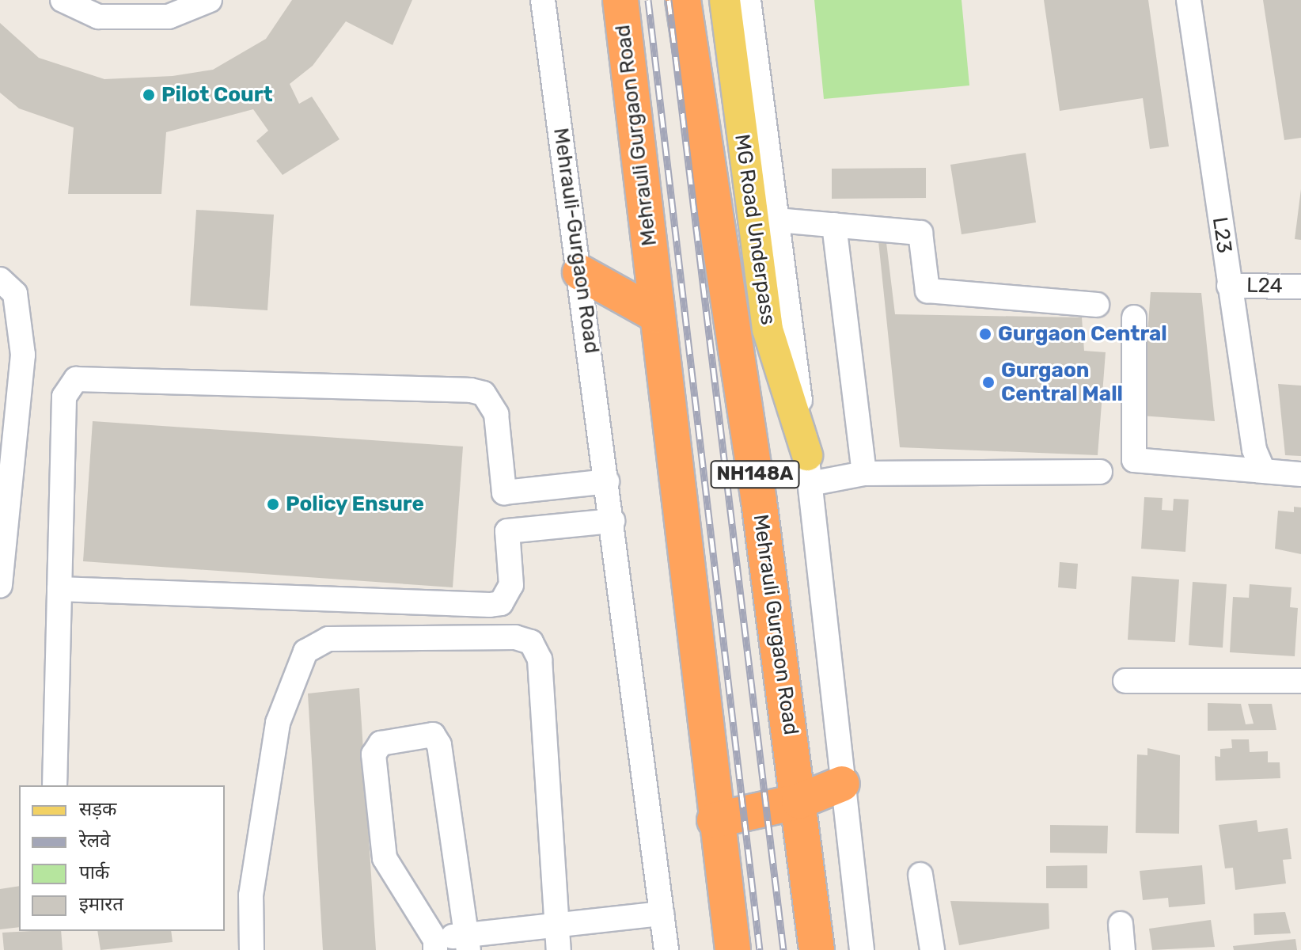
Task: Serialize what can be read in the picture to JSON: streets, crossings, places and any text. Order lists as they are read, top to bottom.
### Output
{
  "streets": {
    "highway": ["Mehrauli Gurgaon Road", "NH148A"],
    "main road": ["MG Road Underpass"],
    "street": ["L23", "Mehrauli-Gurgaon Road", "L24"]
  },
  "crossings": [
    ["L23", "L24"]
  ],
  "places": [
    "Pilot Court",
    "Gurgaon Central",
    "Gurgaon Central Mall",
    "Policy Ensure"
  ],
  "legend": [
    "सड़क",
    "रेलवे",
    "पार्क",
    "इमारत"
  ]
}
